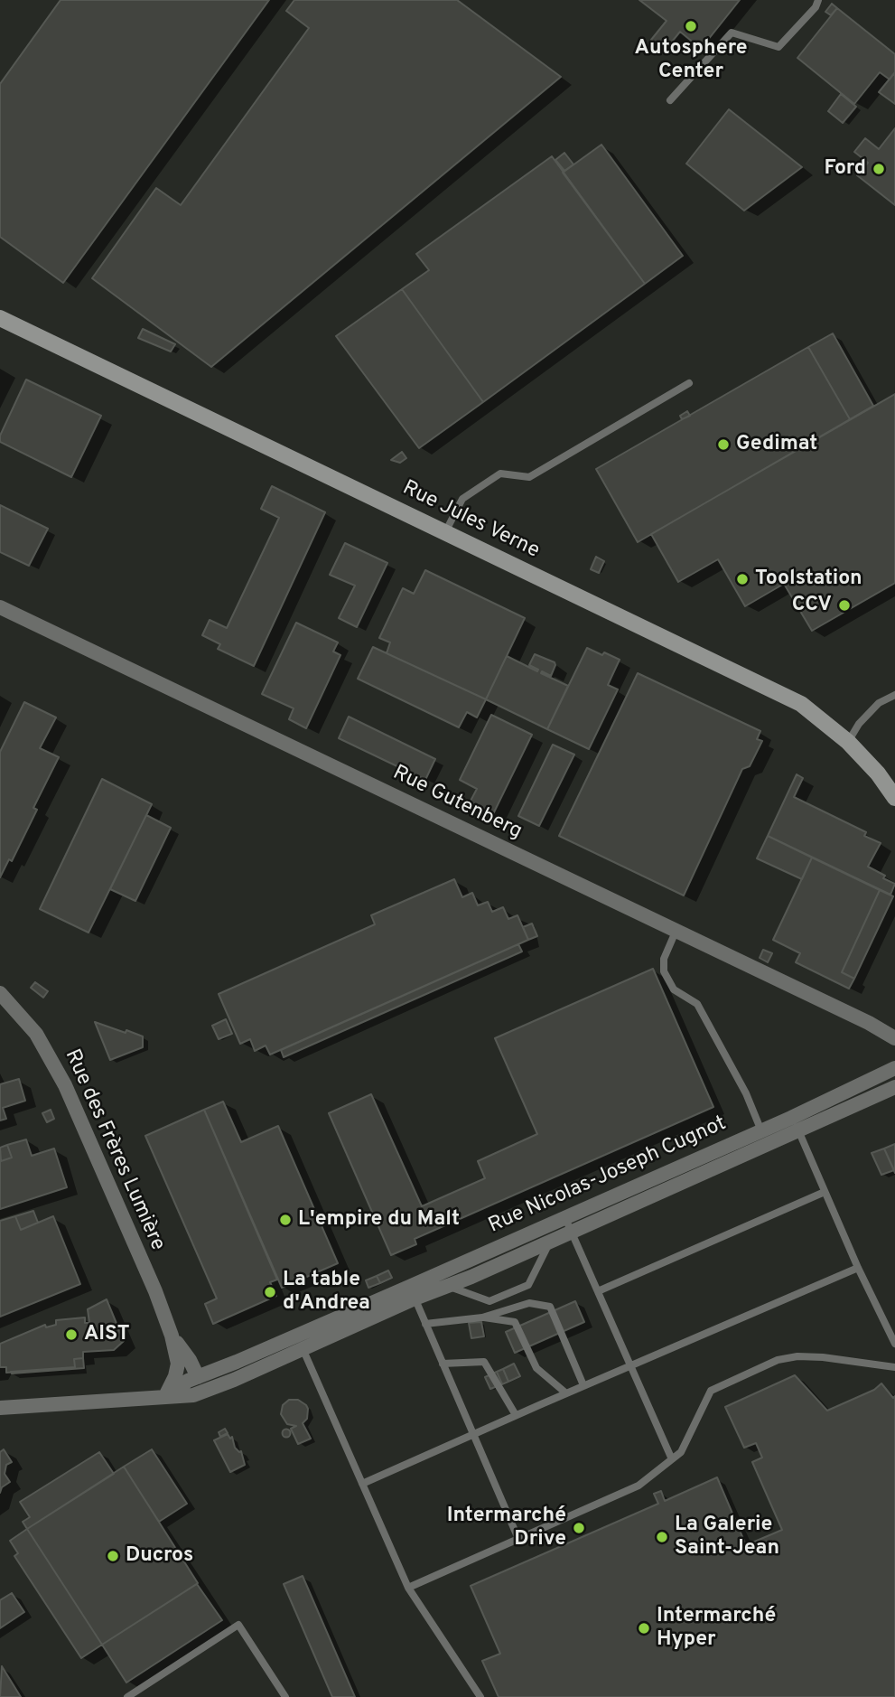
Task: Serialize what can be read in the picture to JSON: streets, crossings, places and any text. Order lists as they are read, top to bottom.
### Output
{
  "streets": {
    "main road": ["Rue Jules Verne"],
    "street": ["Rue Gutenberg", "Rue des Frères Lumière", "Rue Nicolas-Joseph Cugnot"]
  },
  "crossings": [
    ["Rue des Frères Lumière", "Rue Nicolas-Joseph Cugnot"]
  ],
  "places": [
    "Autosphere Center",
    "Ford",
    "Gedimat",
    "Toolstation",
    "CCV",
    "L'empire du Malt",
    "La table d'Andrea",
    "AIST",
    "Intermarché Drive",
    "La Galerie Saint-Jean",
    "Ducros",
    "Intermarché Hyper"
  ]
}
